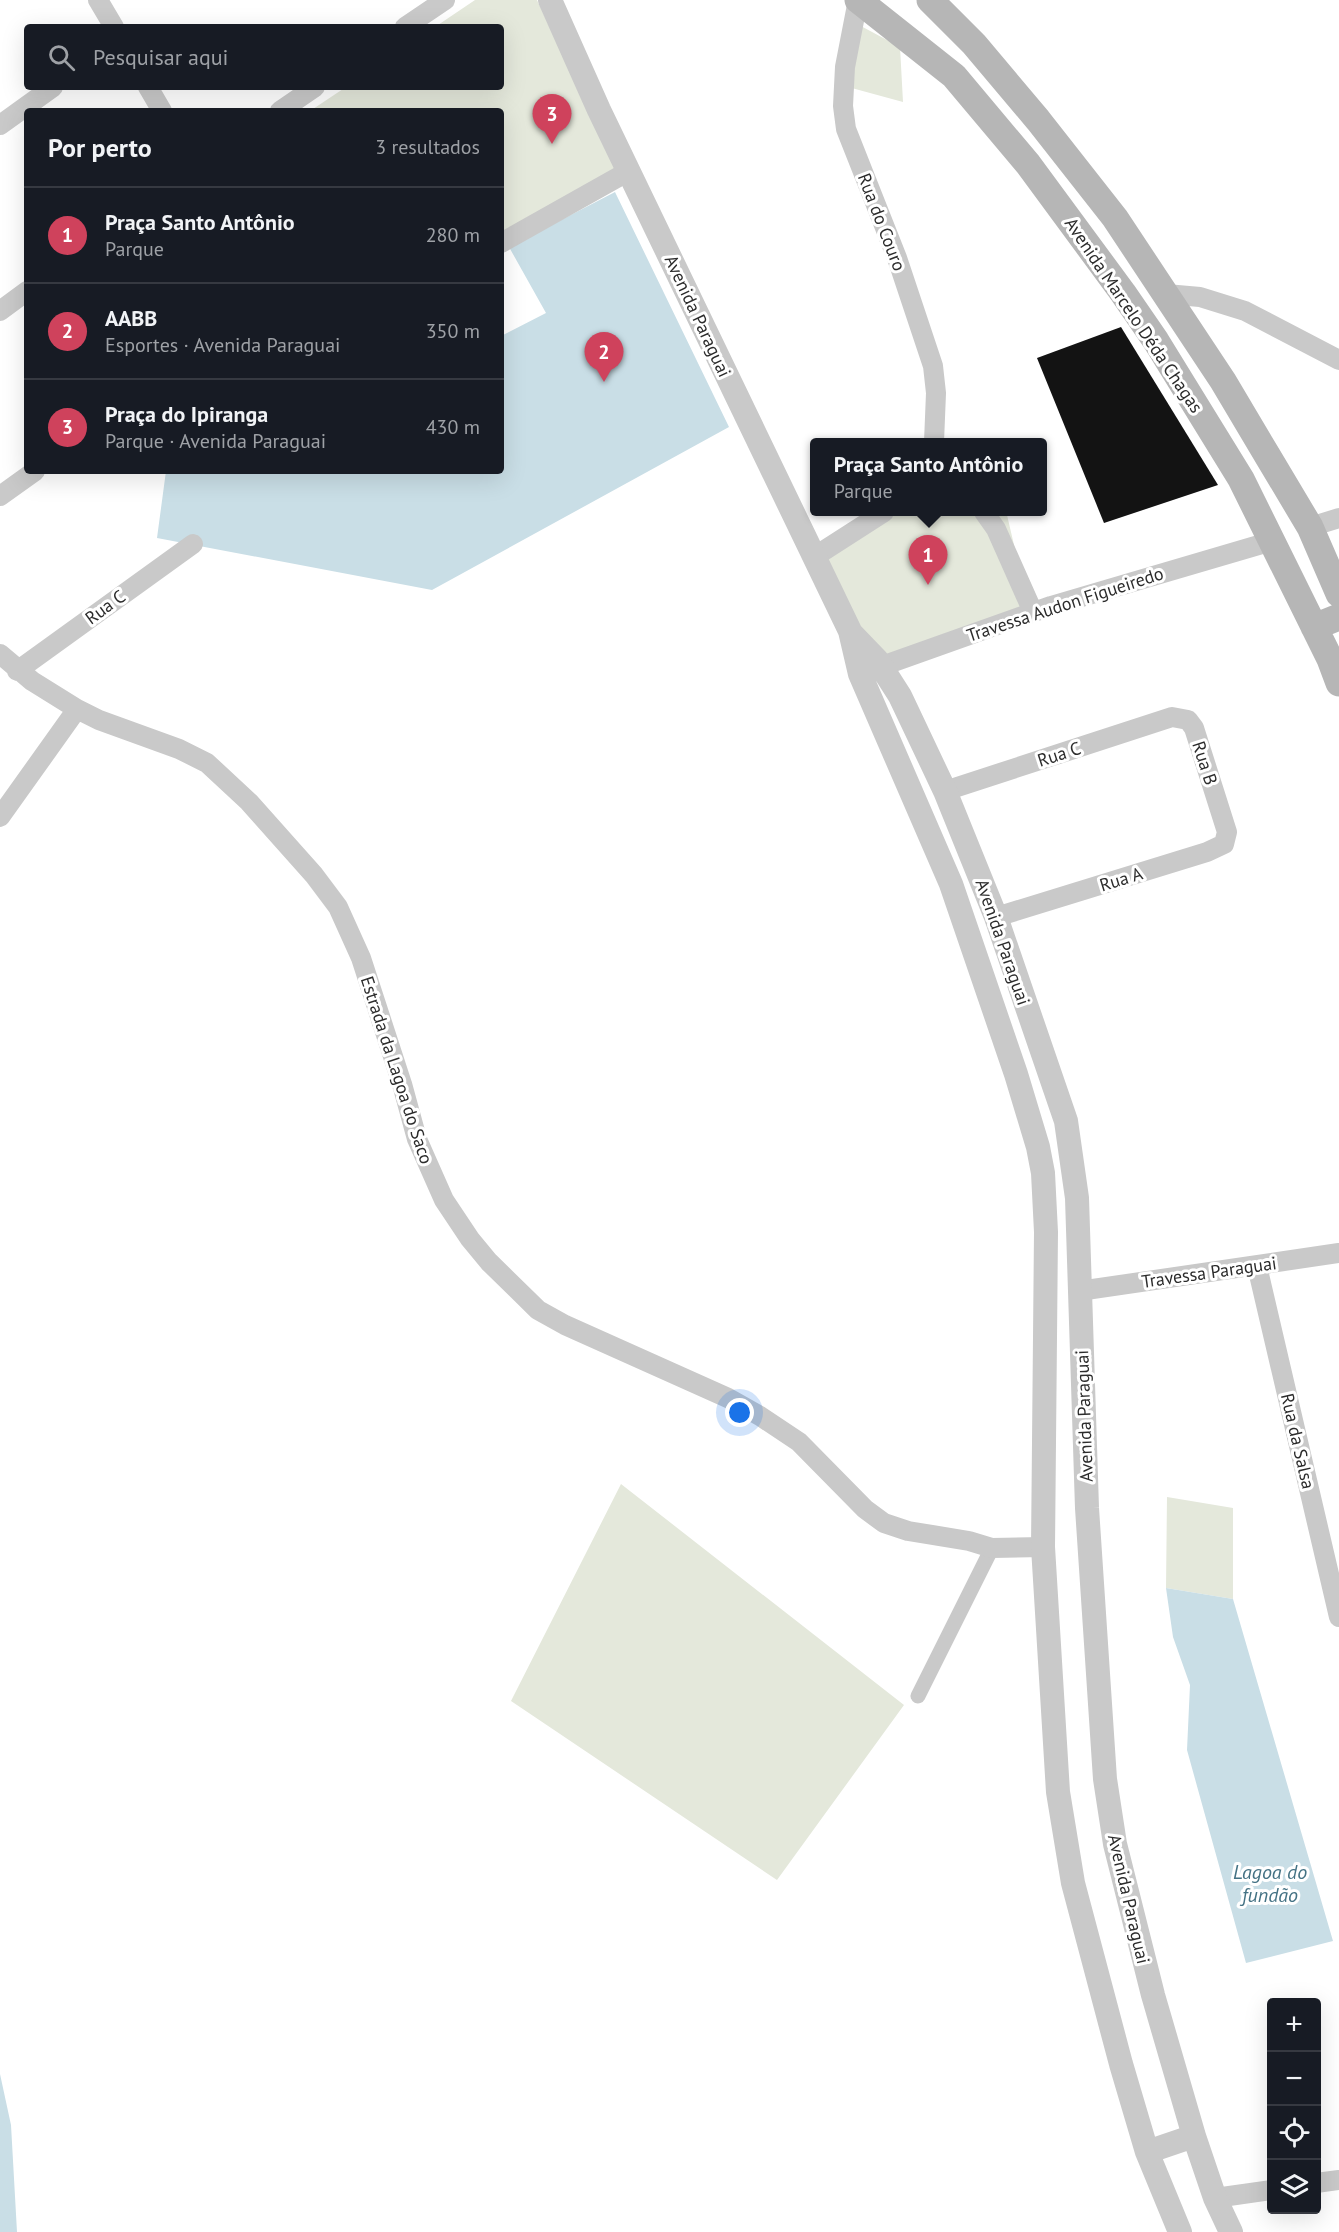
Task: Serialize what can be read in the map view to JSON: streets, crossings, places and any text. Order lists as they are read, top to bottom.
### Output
{
  "streets": {
    "main road": ["Avenida Marcelo Déda Chagas"],
    "street": [
      "Rua do Couro",
      "Avenida Paraguai",
      "Travessa Audon Figueiredo",
      "Rua C",
      "Rua B",
      "Rua A",
      "Estrada da Lagoa do Saco",
      "Travessa Paraguai",
      "Rua da Salsa"
    ]
  },
  "crossings": [
    ["Rua do Couro", "Avenida Marcelo Déda Chagas"],
    ["Avenida Marcelo Déda Chagas", "Travessa Audon Figueiredo"],
    ["Avenida Paraguai", "Travessa Audon Figueiredo"],
    ["Avenida Paraguai", "Rua C"],
    ["Avenida Paraguai", "Rua A"],
    ["Avenida Paraguai", "Estrada da Lagoa do Saco"],
    ["Avenida Paraguai", "Travessa Paraguai"],
    ["Rua C", "Rua B"],
    ["Rua C", "Estrada da Lagoa do Saco"],
    ["Rua B", "Rua A"],
    ["Travessa Paraguai", "Rua da Salsa"]
  ],
  "water": ["Lagoa do fundão"],
  "page": {
    "search": "Pesquisar aqui",
    "pins": ["3", "2", "1"],
    "heading": ["Por perto", "3 resultados"],
    "list": [
      {
        "mark": "1",
        "name": "Praça Santo Antônio",
        "note": "Parque",
        "value": "280 m"
      },
      {
        "mark": "2",
        "name": "AABB",
        "note": "Esportes · Avenida Paraguai",
        "value": "350 m"
      },
      {
        "mark": "3",
        "name": "Praça do Ipiranga",
        "note": "Parque · Avenida Paraguai",
        "value": "430 m"
      }
    ],
    "popup": ["Praça Santo Antônio", "Parque"],
    "map_buttons": ["+", "−"]
  }
}
